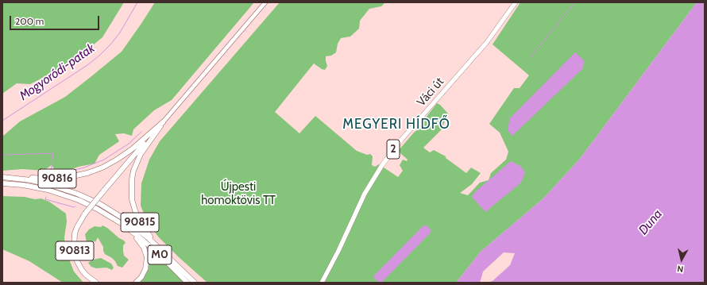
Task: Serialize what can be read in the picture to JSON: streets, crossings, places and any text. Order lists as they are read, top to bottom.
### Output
{
  "streets": {
    "highway": [
      "90816",
      "90815",
      "90813",
      "M0"
    ],
    "main road": ["Váci út", "2"]
  },
  "crossings": [
    ["90816", "90815"],
    ["90816", "90813"],
    ["90816", "M0"],
    ["90815", "90813"],
    ["90815", "M0"]
  ],
  "districts": ["MEGYERI HÍDFŐ"],
  "water": ["Mogyoródi-patak", "Duna"],
  "parks": ["Újpesti homoktövis TT"],
  "scale_bar": "200 m",
  "north": "bottom"
}
